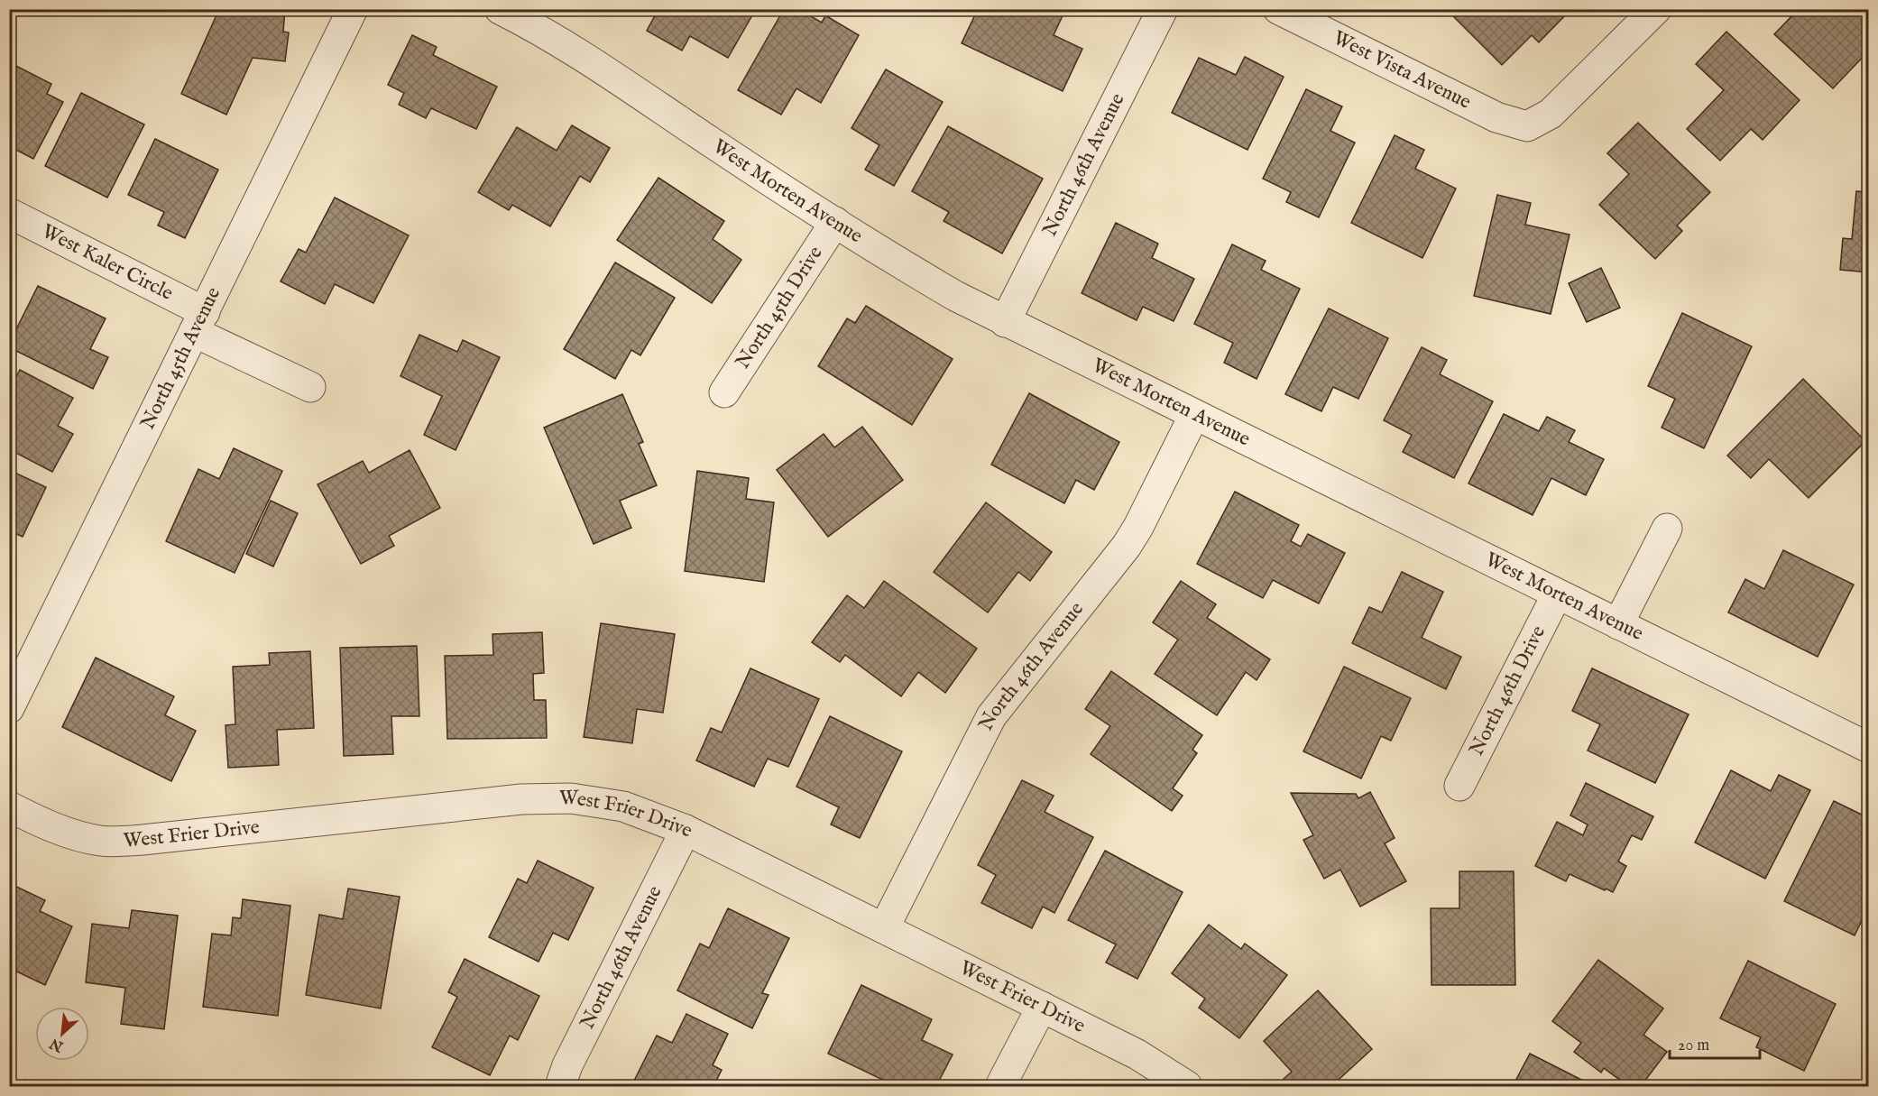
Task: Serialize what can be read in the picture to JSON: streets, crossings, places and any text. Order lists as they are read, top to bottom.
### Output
{
  "streets": {
    "street": [
      "West Vista Avenue",
      "North 46th Avenue",
      "West Morten Avenue",
      "West Kaler Circle",
      "North 45th Drive",
      "North 45th Avenue",
      "North 46th Drive",
      "West Frier Drive"
    ]
  },
  "crossings": [
    ["North 46th Avenue", "West Morten Avenue"],
    ["North 46th Avenue", "West Frier Drive"],
    ["West Morten Avenue", "North 45th Drive"],
    ["West Morten Avenue", "North 46th Drive"],
    ["West Kaler Circle", "North 45th Avenue"]
  ],
  "scale_bar": "20 m",
  "north": "bottom left"
}
